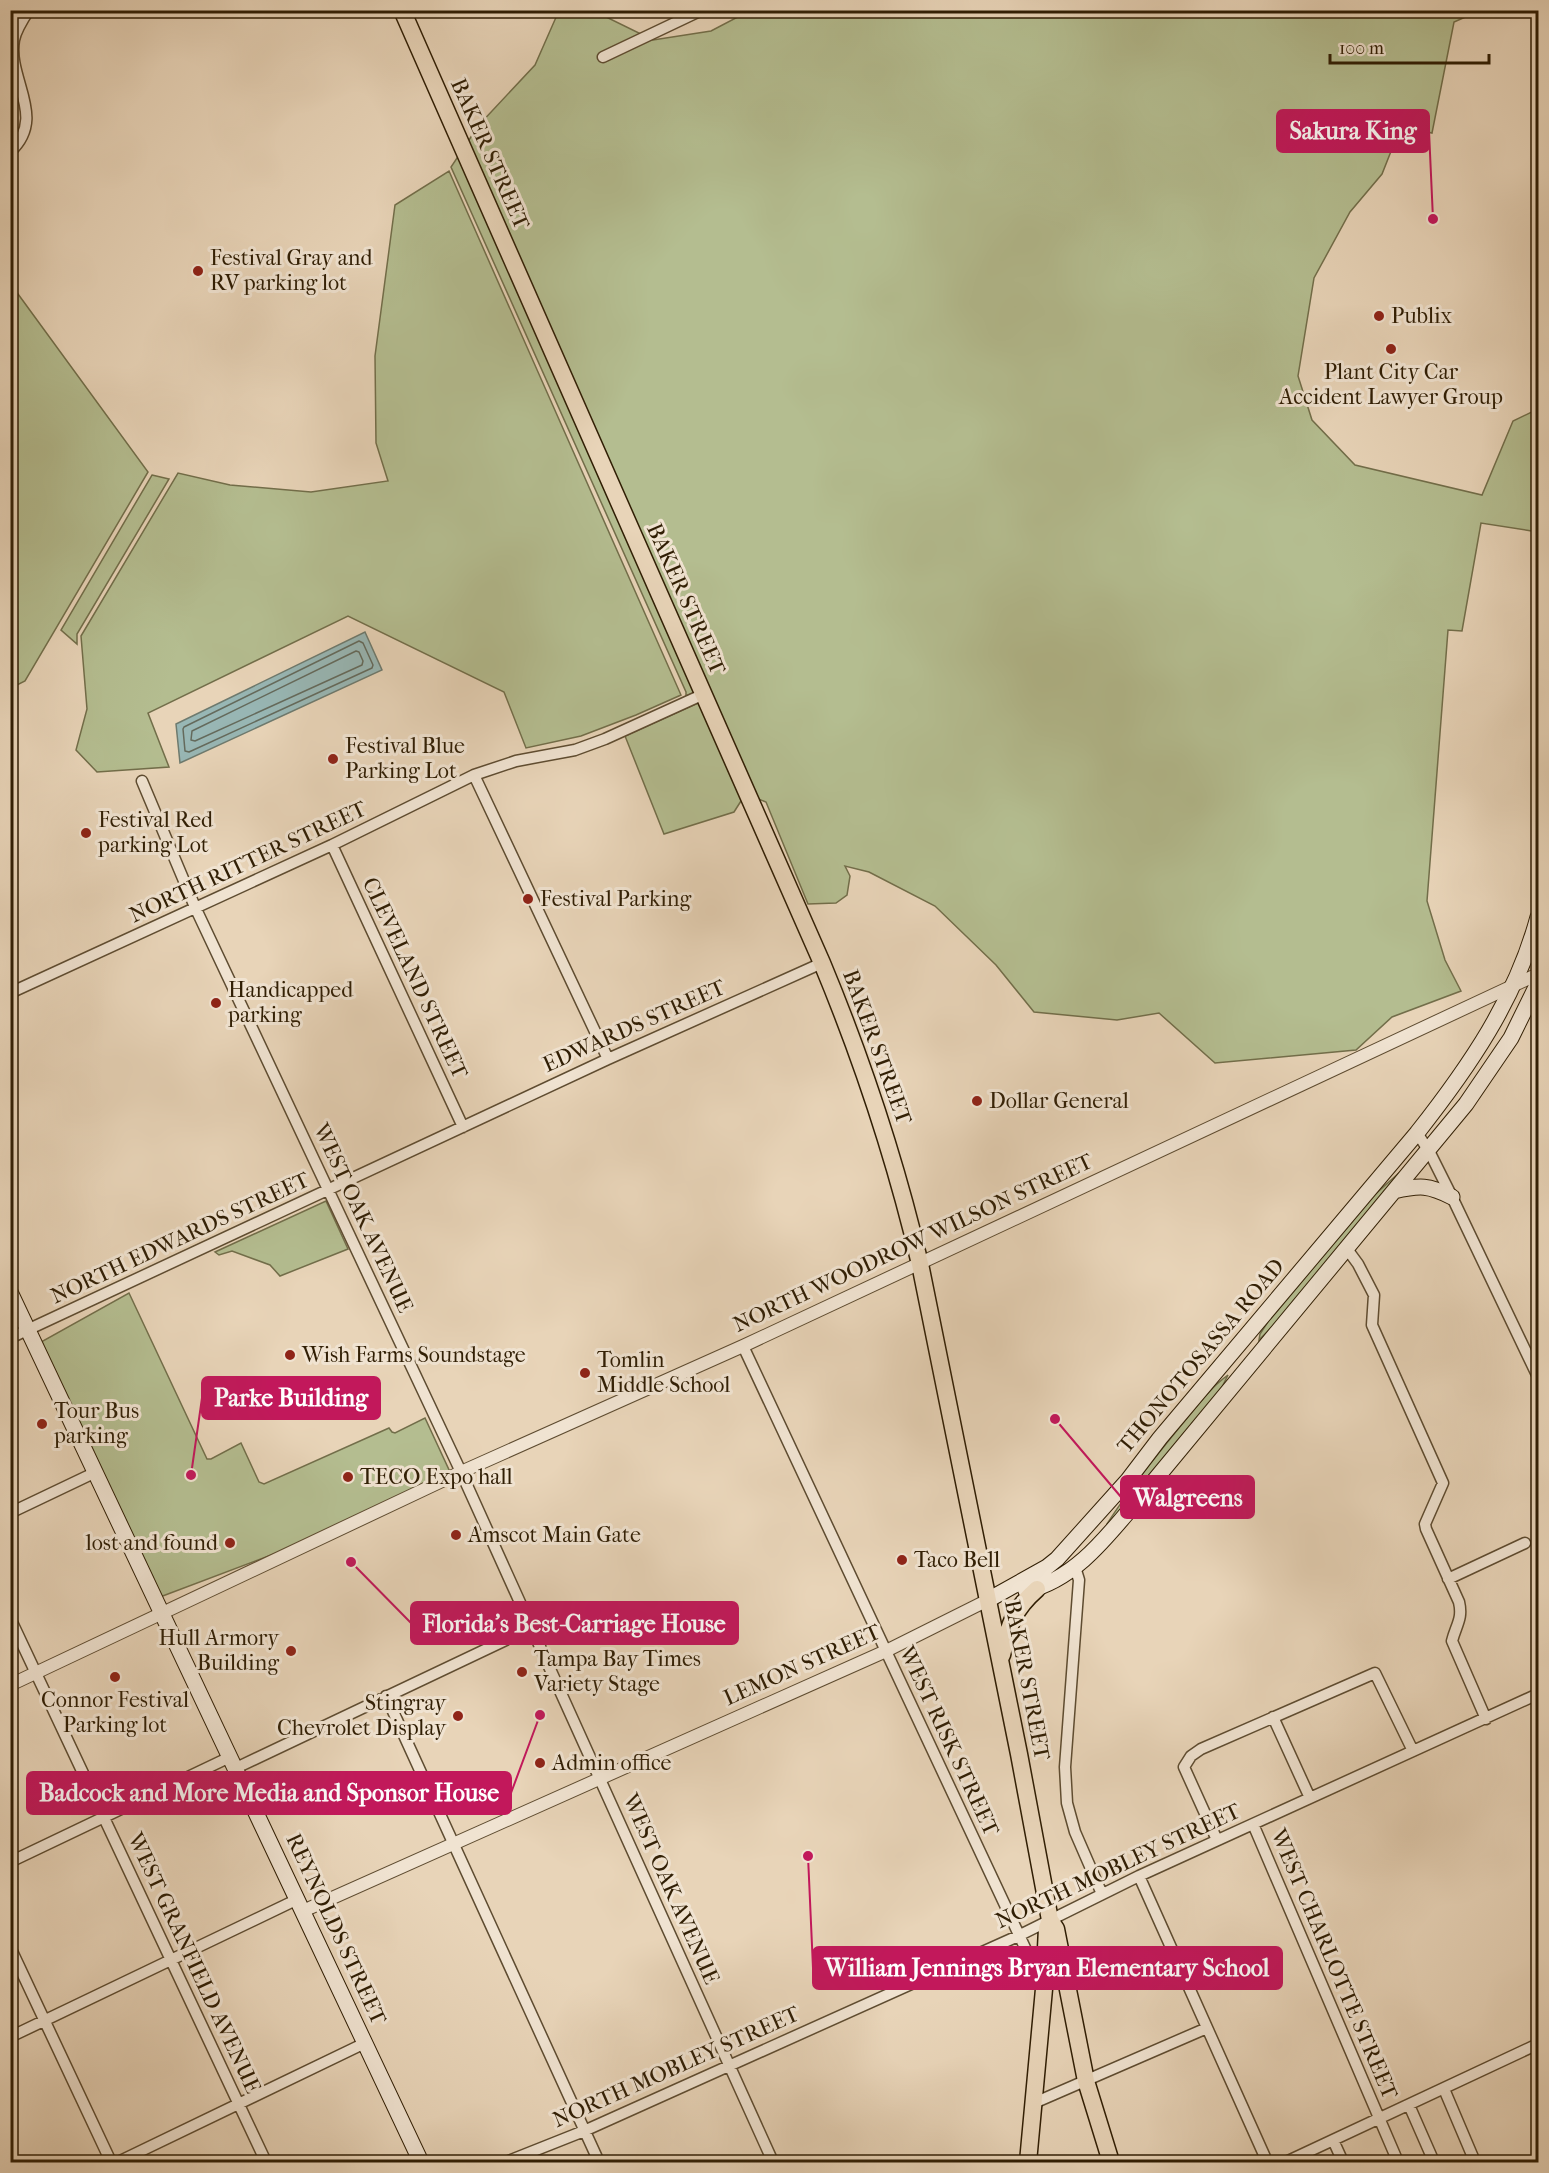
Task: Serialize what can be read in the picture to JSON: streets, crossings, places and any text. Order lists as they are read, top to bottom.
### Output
{
  "streets": {
    "main road": ["BAKER STREET", "THONOTOSASSA ROAD", "REYNOLDS STREET"],
    "street": [
      "NORTH RITTER STREET",
      "CLEVELAND STREET",
      "EDWARDS STREET",
      "WEST OAK AVENUE",
      "NORTH EDWARDS STREET",
      "NORTH WOODROW WILSON STREET",
      "LEMON STREET",
      "WEST RISK STREET",
      "NORTH MOBLEY STREET",
      "WEST GRANFIELD AVENUE",
      "WEST CHARLOTTE STREET"
    ]
  },
  "crossings": [
    ["BAKER STREET", "NORTH RITTER STREET"],
    ["BAKER STREET", "EDWARDS STREET"],
    ["BAKER STREET", "NORTH WOODROW WILSON STREET"],
    ["BAKER STREET", "THONOTOSASSA ROAD"],
    ["BAKER STREET", "LEMON STREET"],
    ["BAKER STREET", "NORTH MOBLEY STREET"],
    ["NORTH RITTER STREET", "CLEVELAND STREET"],
    ["NORTH RITTER STREET", "WEST OAK AVENUE"],
    ["CLEVELAND STREET", "EDWARDS STREET"],
    ["CLEVELAND STREET", "NORTH EDWARDS STREET"],
    ["EDWARDS STREET", "NORTH EDWARDS STREET"],
    ["WEST OAK AVENUE", "NORTH EDWARDS STREET"],
    ["WEST OAK AVENUE", "NORTH WOODROW WILSON STREET"],
    ["WEST OAK AVENUE", "LEMON STREET"],
    ["WEST OAK AVENUE", "NORTH MOBLEY STREET"],
    ["NORTH EDWARDS STREET", "REYNOLDS STREET"],
    ["NORTH WOODROW WILSON STREET", "THONOTOSASSA ROAD"],
    ["NORTH WOODROW WILSON STREET", "WEST RISK STREET"],
    ["NORTH WOODROW WILSON STREET", "REYNOLDS STREET"],
    ["NORTH WOODROW WILSON STREET", "WEST GRANFIELD AVENUE"],
    ["THONOTOSASSA ROAD", "LEMON STREET"],
    ["LEMON STREET", "WEST RISK STREET"],
    ["LEMON STREET", "REYNOLDS STREET"],
    ["WEST RISK STREET", "NORTH MOBLEY STREET"],
    ["NORTH MOBLEY STREET", "WEST CHARLOTTE STREET"]
  ],
  "places": [
    "Sakura King",
    "Festival Gray and RV parking lot",
    "Publix",
    "Plant City Car Accident Lawyer Group",
    "Festival Blue Parking Lot",
    "Festival Red parking Lot",
    "Festival Parking",
    "Handicapped parking",
    "Dollar General",
    "Wish Farms Soundstage",
    "Tomlin Middle School",
    "Walgreens",
    "Tour Bus parking",
    "Parke Building",
    "TECO Expo hall",
    "Amscot Main Gate",
    "lost and found",
    "Taco Bell",
    "Florida's Best-Carriage House",
    "Hull Armory Building",
    "Tampa Bay Times Variety Stage",
    "Connor Festival Parking lot",
    "Badcock and More Media and Sponsor House",
    "Stingray Chevrolet Display",
    "Admin office",
    "William Jennings Bryan Elementary School"
  ],
  "scale_bar": "100 m"
}
